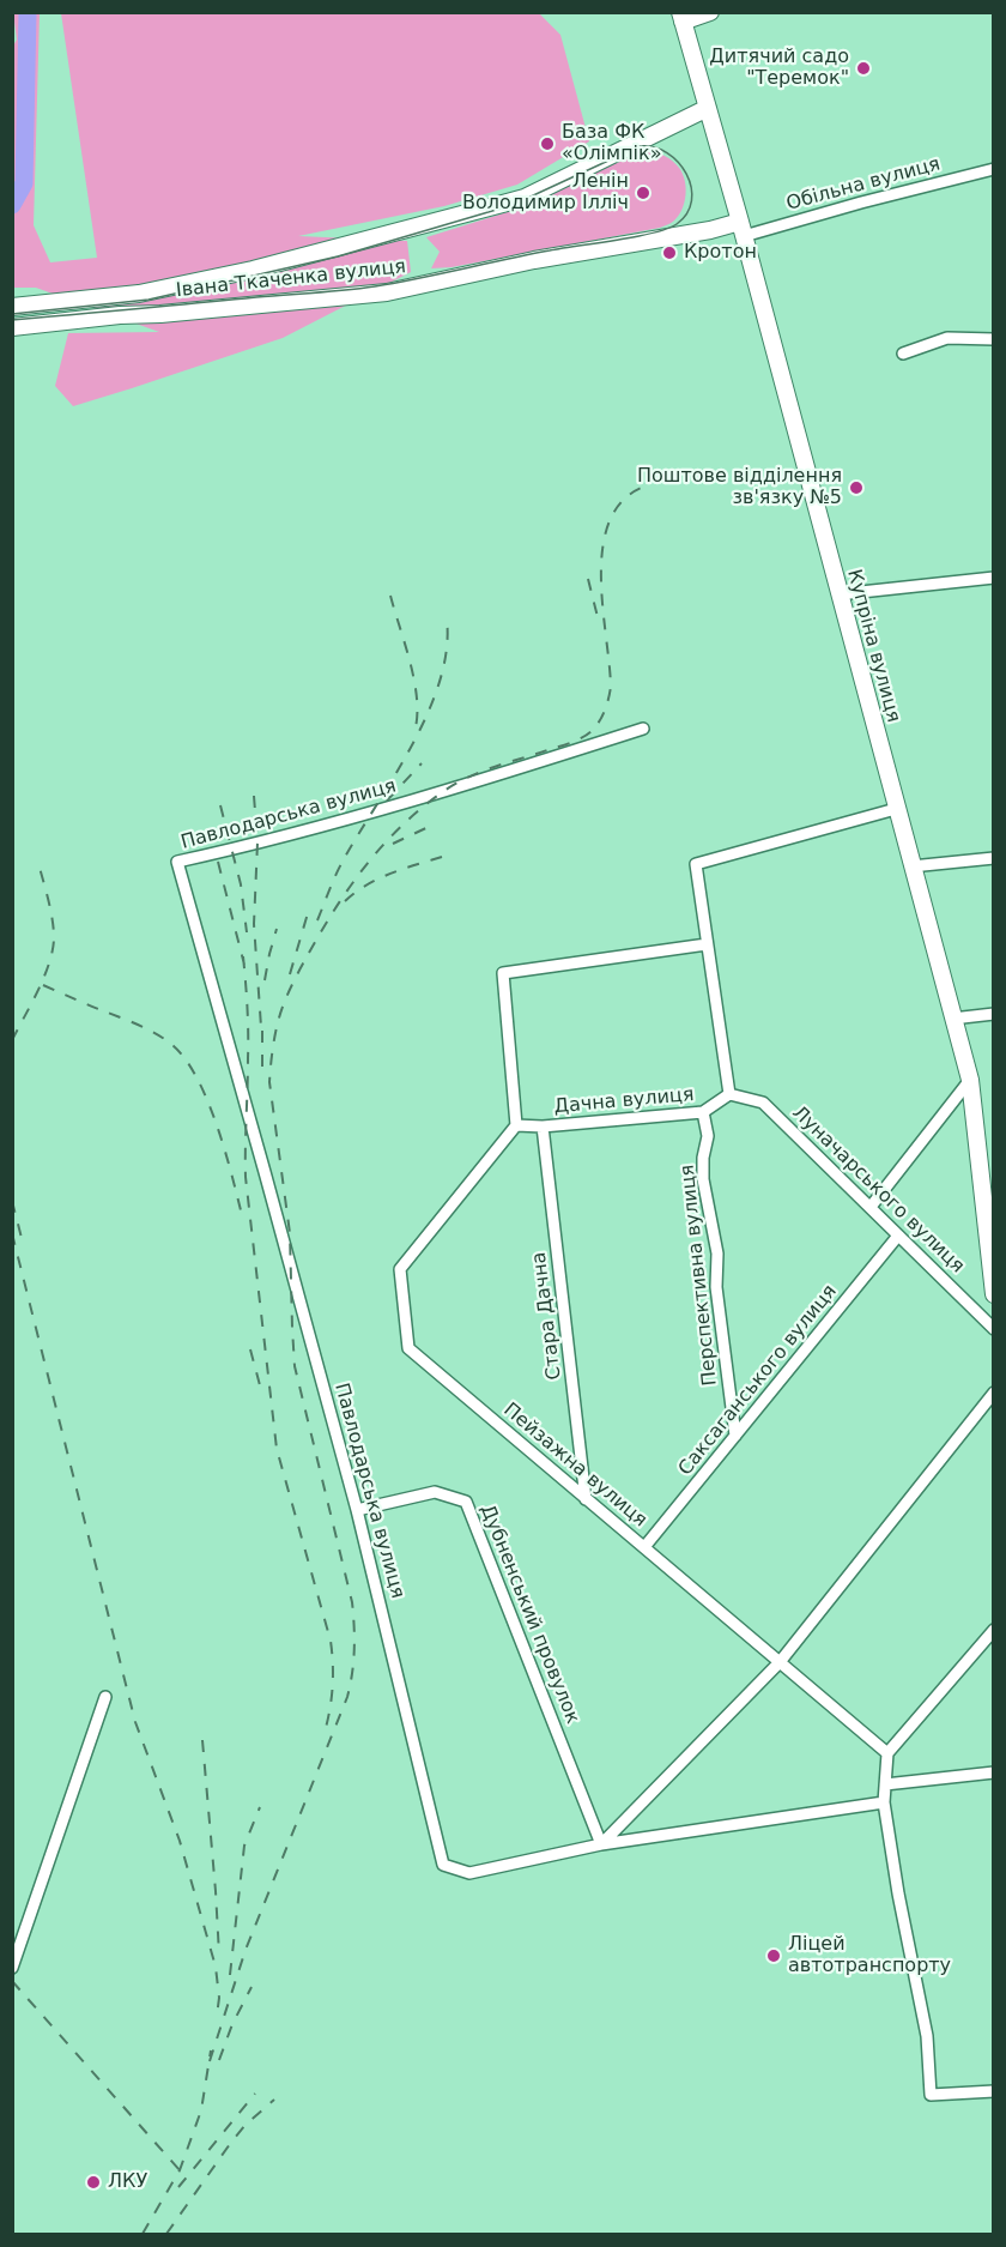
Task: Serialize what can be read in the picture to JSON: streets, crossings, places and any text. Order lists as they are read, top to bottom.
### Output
{
  "streets": {
    "main road": ["Івана Ткаченка вулиця", "Купріна вулиця"],
    "street": [
      "Обільна вулиця",
      "Павлодарська вулиця",
      "Дачна вулиця",
      "Луначарського вулиця",
      "Перспективна вулиця",
      "Стара Дачна",
      "Саксаганського вулиця",
      "Пейзажна вулиця",
      "Дубненський провулок"
    ]
  },
  "crossings": [
    ["Обільна вулиця", "Івана Ткаченка вулиця"],
    ["Обільна вулиця", "Купріна вулиця"],
    ["Івана Ткаченка вулиця", "Купріна вулиця"],
    ["Павлодарська вулиця", "Дубненський провулок"],
    ["Дачна вулиця", "Луначарського вулиця"],
    ["Дачна вулиця", "Перспективна вулиця"],
    ["Дачна вулиця", "Стара Дачна"],
    ["Дачна вулиця", "Пейзажна вулиця"],
    ["Луначарського вулиця", "Саксаганського вулиця"],
    ["Перспективна вулиця", "Саксаганського вулиця"],
    ["Стара Дачна", "Пейзажна вулиця"],
    ["Саксаганського вулиця", "Пейзажна вулиця"]
  ],
  "places": [
    "Дитячий садо \"Теремок\"",
    "База ФК «Олімпік»",
    "Ленін Володимир Ілліч",
    "Кротон",
    "Поштове відділення зв'язку №5",
    "Ліцей автотранспорту",
    "ЛКУ"
  ]
}
